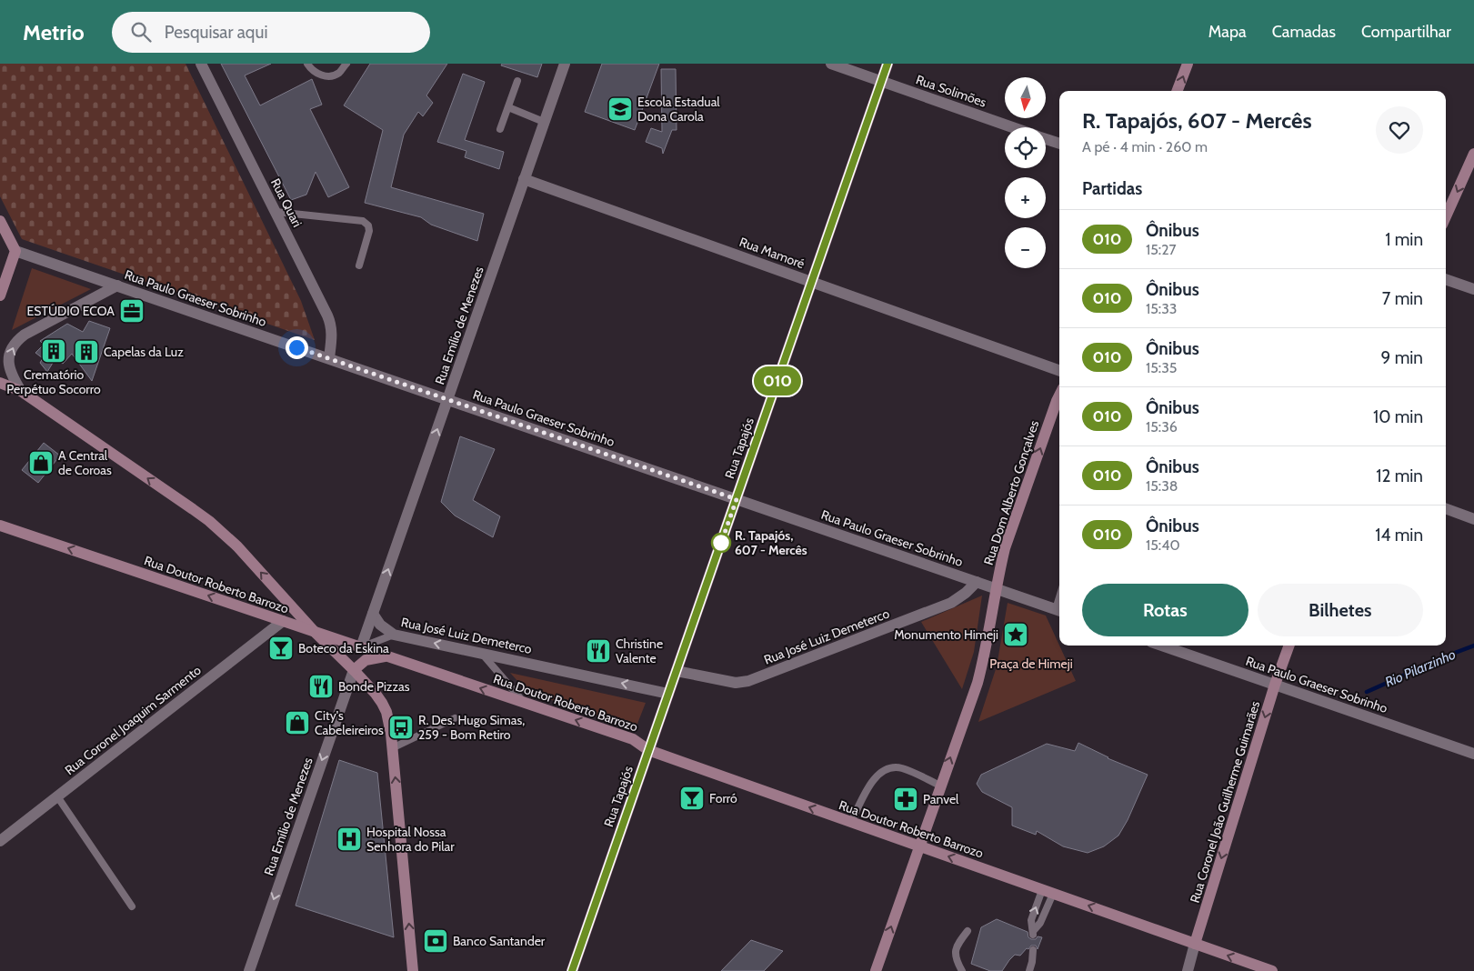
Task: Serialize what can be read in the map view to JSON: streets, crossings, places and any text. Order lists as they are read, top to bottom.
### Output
{
  "streets": {
    "main road": [
      "Rua Tapajós",
      "Rua Dom Alberto Gonçalves",
      "Rua Doutor Roberto Barrozo",
      "Rua Coronel João Guilherme Guimarães"
    ],
    "street": [
      "Rua Solimões",
      "Rua Quari",
      "Rua Mamoré",
      "Rua Paulo Graeser Sobrinho",
      "Rua Emílio de Menezes",
      "Rua José Luiz Demeterco",
      "Rua Coronel Joaquim Sarmento"
    ]
  },
  "crossings": [
    ["Rua Solimões", "Rua Tapajós"],
    ["Rua Quari", "Rua Paulo Graeser Sobrinho"],
    ["Rua Mamoré", "Rua Emílio de Menezes"],
    ["Rua Mamoré", "Rua Tapajós"],
    ["Rua Paulo Graeser Sobrinho", "Rua Emílio de Menezes"],
    ["Rua Paulo Graeser Sobrinho", "Rua Tapajós"],
    ["Rua Paulo Graeser Sobrinho", "Rua Dom Alberto Gonçalves"],
    ["Rua Paulo Graeser Sobrinho", "Rua José Luiz Demeterco"],
    ["Rua Paulo Graeser Sobrinho", "Rua Coronel João Guilherme Guimarães"],
    ["Rua Emílio de Menezes", "Rua Doutor Roberto Barrozo"],
    ["Rua Emílio de Menezes", "Rua José Luiz Demeterco"],
    ["Rua Tapajós", "Rua Doutor Roberto Barrozo"],
    ["Rua Tapajós", "Rua José Luiz Demeterco"],
    ["Rua Dom Alberto Gonçalves", "Rua Doutor Roberto Barrozo"],
    ["Rua Doutor Roberto Barrozo", "Rua Coronel Joaquim Sarmento"],
    ["Rua Doutor Roberto Barrozo", "Rua Coronel João Guilherme Guimarães"]
  ],
  "one_way": [
    "Rua Dom Alberto Gonçalves",
    "Rua Doutor Roberto Barrozo",
    "Rua José Luiz Demeterco",
    "Rua Coronel João Guilherme Guimarães"
  ],
  "water": ["Rio Pilarzinho"],
  "parks": ["Praça de Himeji"],
  "places": {
    "school or university": ["Escola Estadual Dona Carola"],
    "office": ["ESTÚDIO ECOA"],
    "building": ["Crematório Perpétuo Socorro", "Capelas da Luz"],
    "shop": ["A Central de Coroas", "City's Cabeleireiros"],
    "other": ["R. Tapajós, 607 - Mercês"],
    "place": ["Monumento Himeji"],
    "bar": ["Boteco da Eskina", "Forró"],
    "restaurant": ["Christine Valente", "Bonde Pizzas"],
    "bus stop": ["R. Des. Hugo Simas, 259 - Bom Retiro"],
    "pharmacy": ["Panvel"],
    "hospital": ["Hospital Nossa Senhora do Pilar"],
    "bank": ["Banco Santander"]
  },
  "lines": ["bus line 010"],
  "north": "bottom",
  "page": {
    "header": "Metrio",
    "search": "Pesquisar aqui",
    "nav": ["Mapa", "Camadas", "Compartilhar"],
    "on_map": "010",
    "map_buttons": ["+", "−"],
    "heading": [
      ["R. Tapajós, 607 - Mercês", "A pé · 4 min · 260 m"],
      "Partidas"
    ],
    "list": [
      {
        "mark": "010",
        "name": "Ônibus",
        "note": "15:27",
        "value": "1 min"
      },
      {
        "mark": "010",
        "name": "Ônibus",
        "note": "15:33",
        "value": "7 min"
      },
      {
        "mark": "010",
        "name": "Ônibus",
        "note": "15:35",
        "value": "9 min"
      },
      {
        "mark": "010",
        "name": "Ônibus",
        "note": "15:36",
        "value": "10 min"
      },
      {
        "mark": "010",
        "name": "Ônibus",
        "note": "15:38",
        "value": "12 min"
      },
      {
        "mark": "010",
        "name": "Ônibus",
        "note": "15:40",
        "value": "14 min"
      }
    ],
    "buttons": ["Rotas", "Bilhetes"]
  }
}
